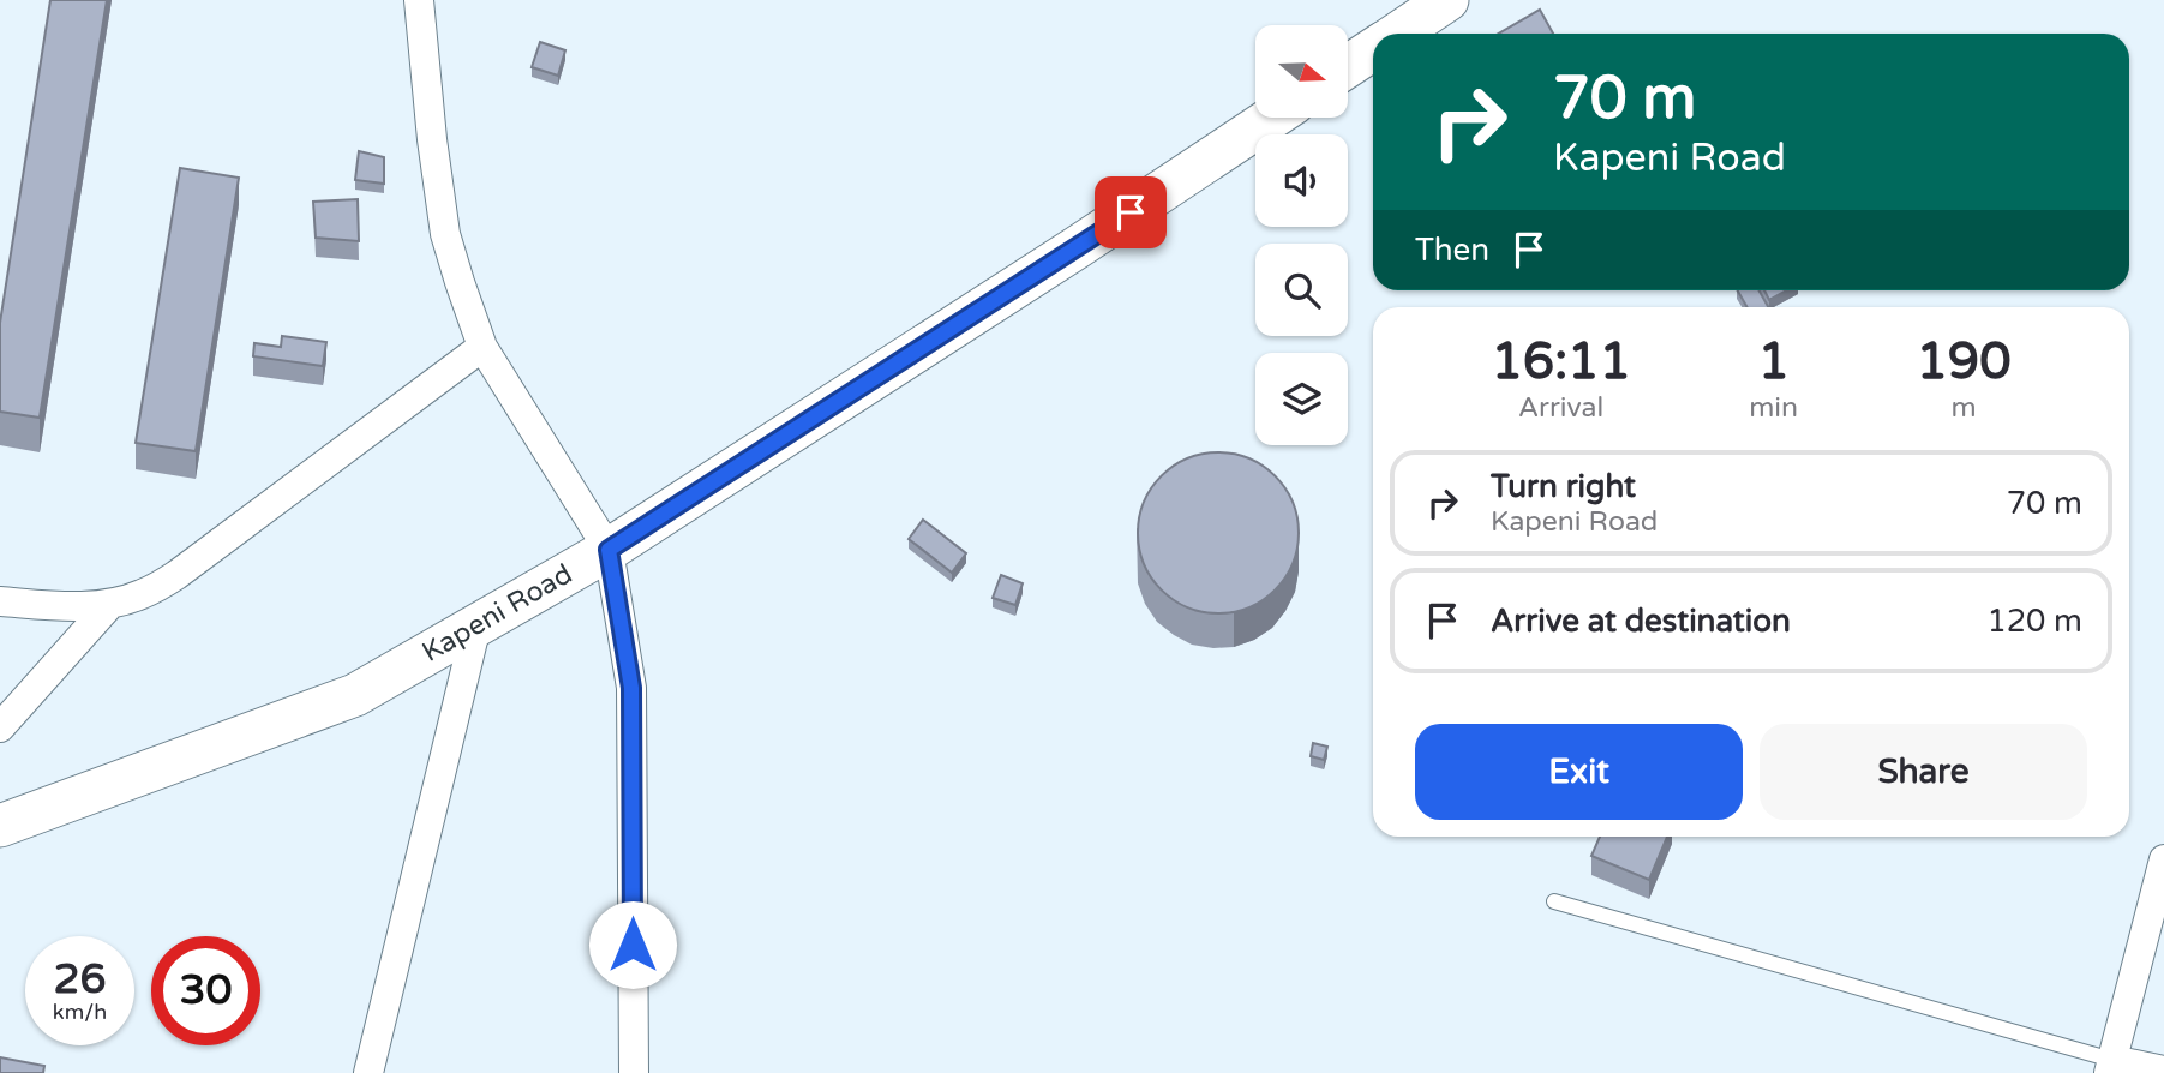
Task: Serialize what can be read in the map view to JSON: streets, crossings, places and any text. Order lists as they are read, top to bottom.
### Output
{
  "streets": {
    "main road": ["Kapeni Road"]
  },
  "north": "right",
  "page": {
    "turn": ["70 m", "Kapeni Road"],
    "then": "Then",
    "eta": [
      "16:11",
      "Arrival",
      "1",
      "min",
      "190",
      "m"
    ],
    "list": [
      {
        "name": "Turn right",
        "note": "Kapeni Road",
        "value": "70 m"
      },
      {
        "name": "Arrive at destination",
        "value": "120 m"
      }
    ],
    "buttons": ["Exit", "Share"],
    "speed": "26 km/h",
    "limit": "30"
  }
}
